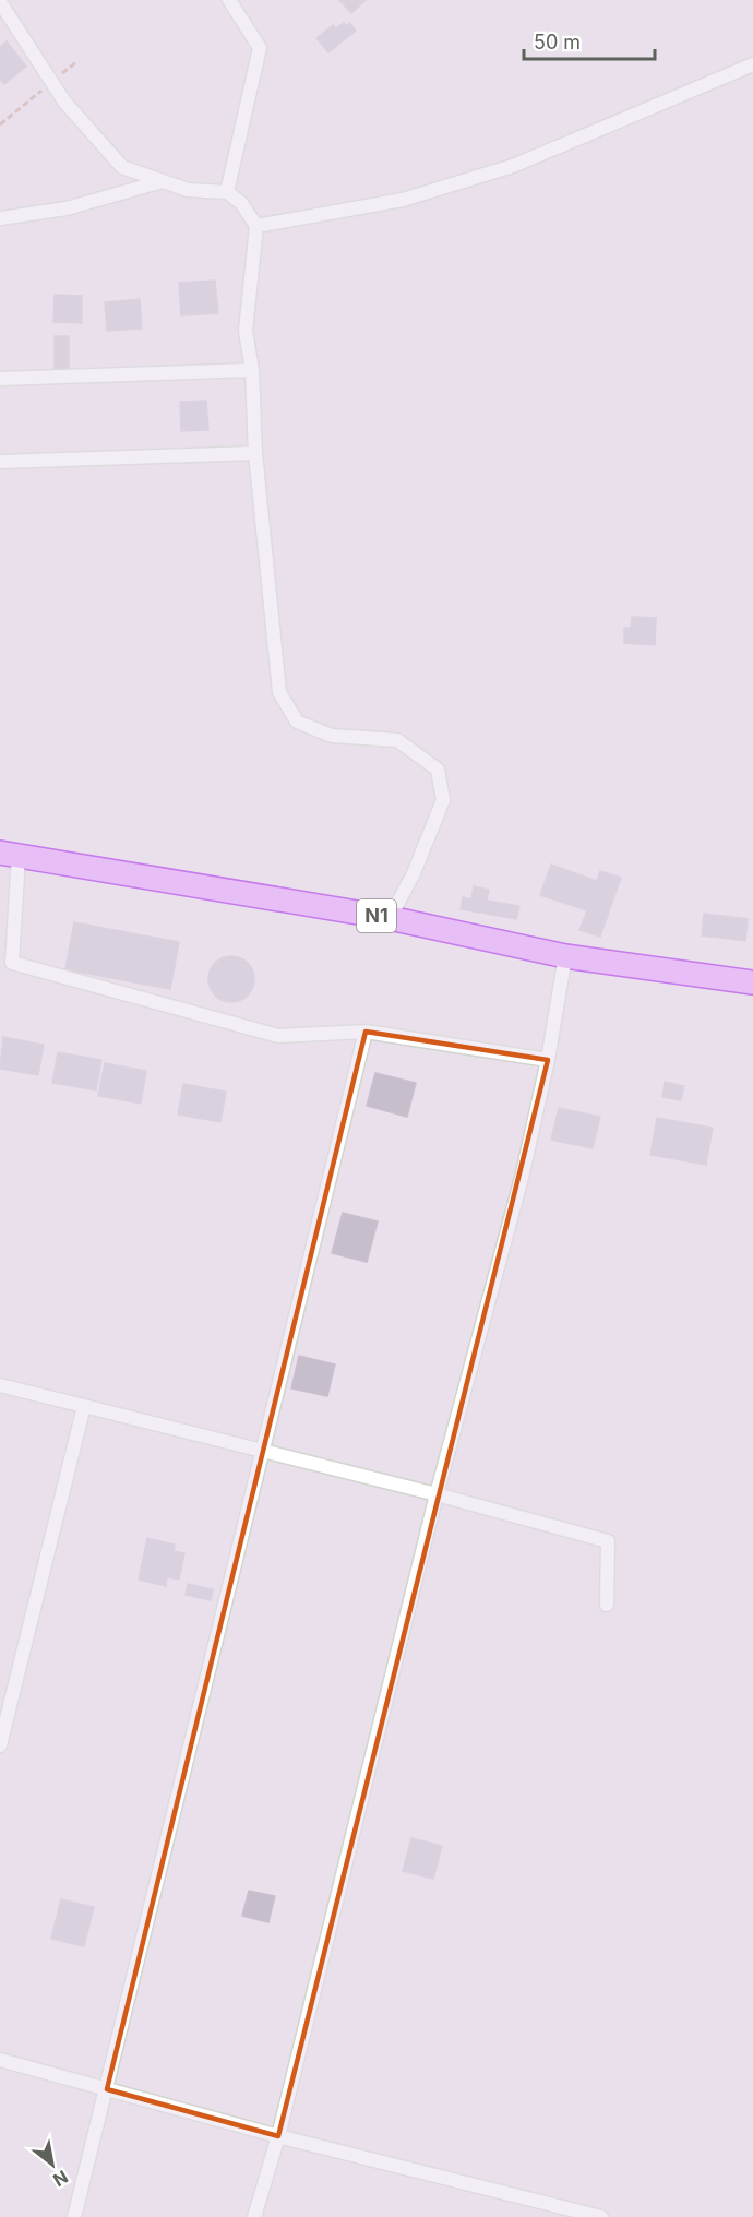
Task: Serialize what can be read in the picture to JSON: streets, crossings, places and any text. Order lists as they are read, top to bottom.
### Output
{
  "streets": {
    "highway": ["N1"]
  },
  "scale_bar": "50 m",
  "north": "bottom right"
}
